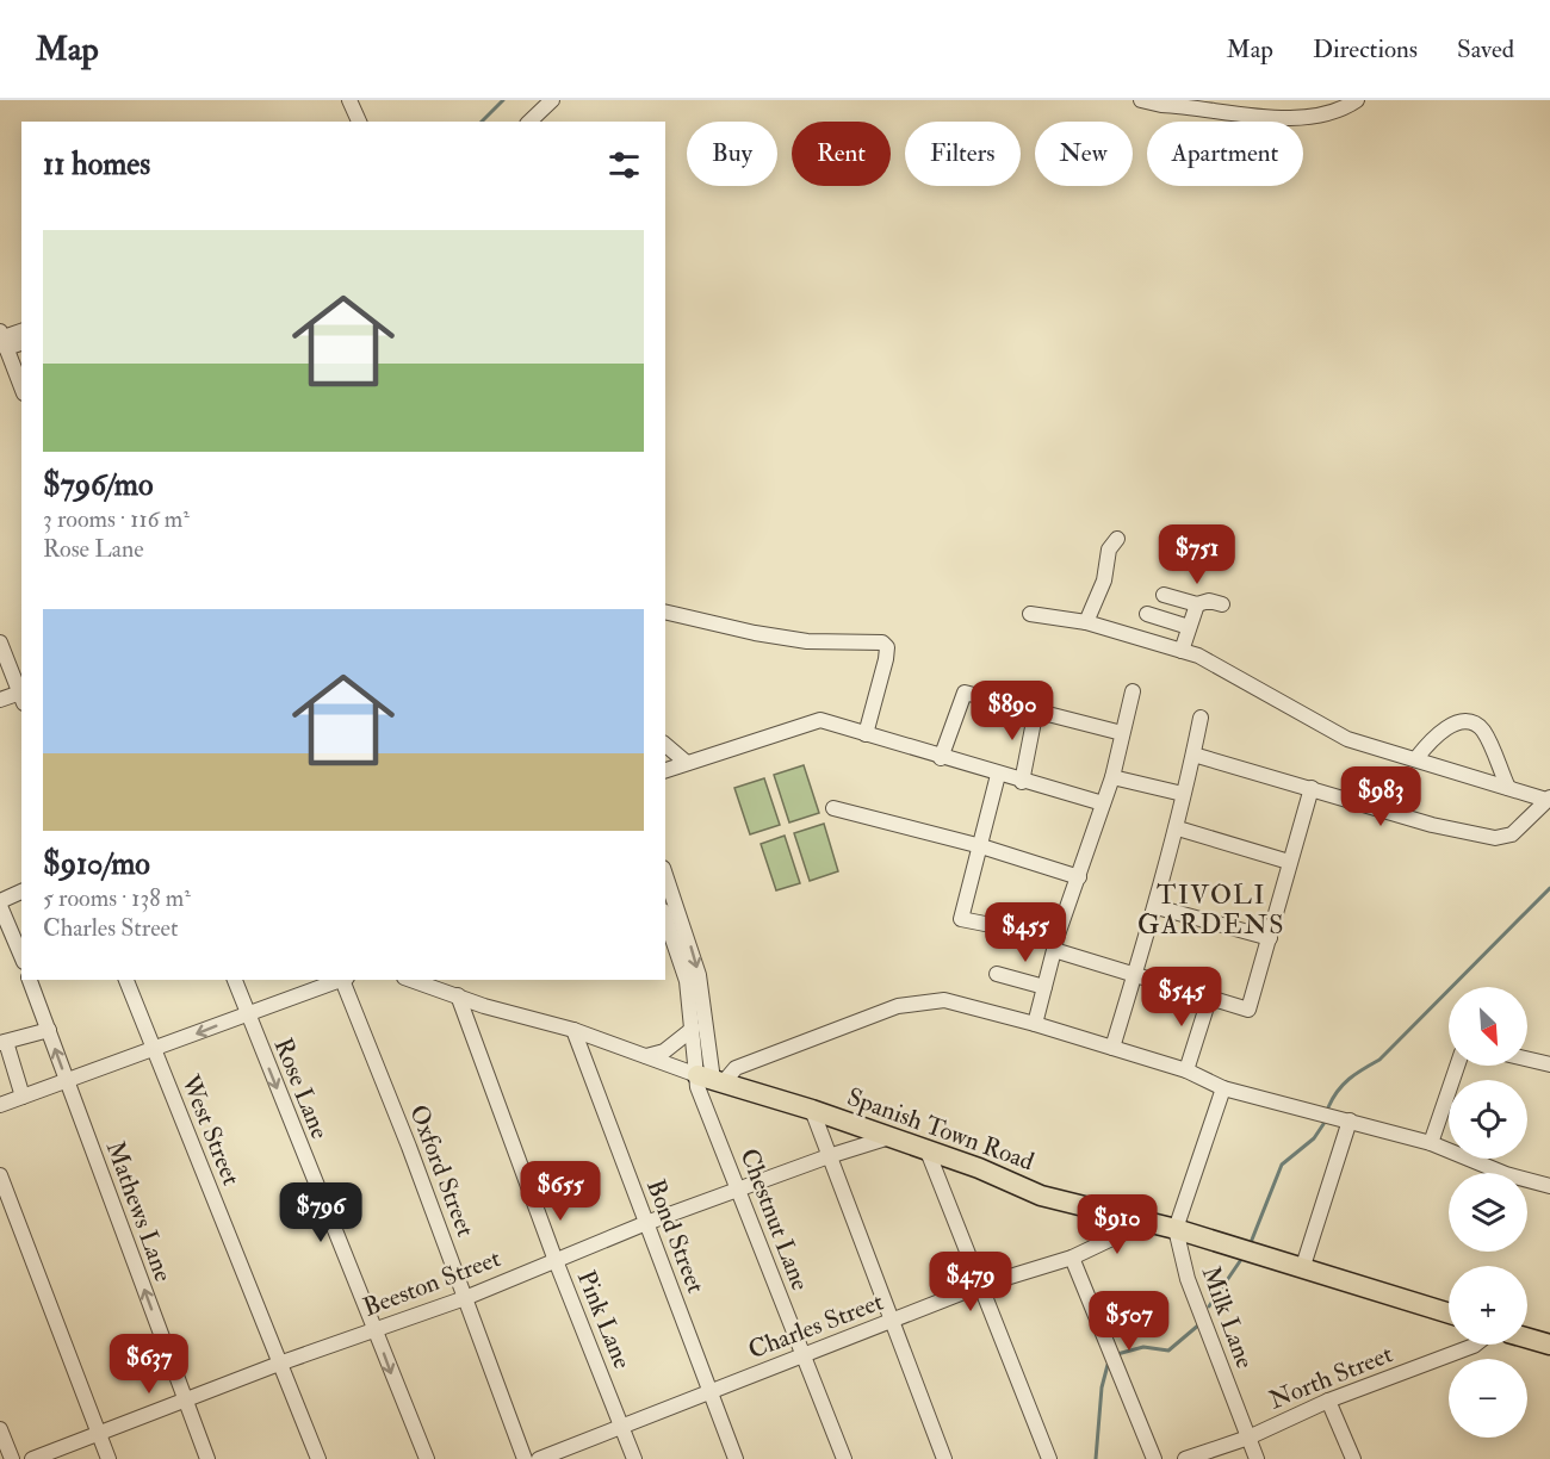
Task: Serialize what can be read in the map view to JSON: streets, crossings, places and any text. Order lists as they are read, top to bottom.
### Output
{
  "streets": {
    "main road": ["Spanish Town Road"],
    "street": [
      "Rose Lane",
      "West Street",
      "Oxford Street",
      "Mathews Lane",
      "Chestnut Lane",
      "Bond Street",
      "Beeston Street",
      "Milk Lane",
      "Pink Lane",
      "Charles Street",
      "North Street"
    ]
  },
  "crossings": [
    ["Rose Lane", "Beeston Street"],
    ["Spanish Town Road", "Chestnut Lane"],
    ["Spanish Town Road", "Bond Street"],
    ["Spanish Town Road", "Beeston Street"],
    ["Spanish Town Road", "Milk Lane"],
    ["Spanish Town Road", "Pink Lane"],
    ["Spanish Town Road", "Charles Street"],
    ["West Street", "Beeston Street"],
    ["Oxford Street", "Beeston Street"],
    ["Mathews Lane", "Beeston Street"],
    ["Chestnut Lane", "Beeston Street"],
    ["Chestnut Lane", "Charles Street"],
    ["Bond Street", "Beeston Street"],
    ["Bond Street", "Charles Street"],
    ["Beeston Street", "Pink Lane"],
    ["Milk Lane", "North Street"],
    ["Pink Lane", "Charles Street"]
  ],
  "one_way": ["Rose Lane"],
  "districts": ["TIVOLI GARDENS"],
  "north": "bottom right",
  "page": {
    "header": "Map",
    "nav": ["Map", "Directions", "Saved"],
    "chip": [
      "Buy",
      "Rent",
      "Filters",
      "New",
      "Apartment"
    ],
    "heading": "11 homes",
    "list": [
      {
        "name": "$796/mo",
        "note": "3 rooms · 116 m² · Rose Lane"
      },
      {
        "name": "$910/mo",
        "note": "5 rooms · 138 m² · Charles Street"
      }
    ],
    "price": [
      "$751",
      "$890",
      "$983",
      "$455",
      "$545",
      "$655",
      "$796",
      "$910",
      "$479",
      "$507",
      "$637"
    ],
    "map_buttons": ["+", "−"]
  }
}
